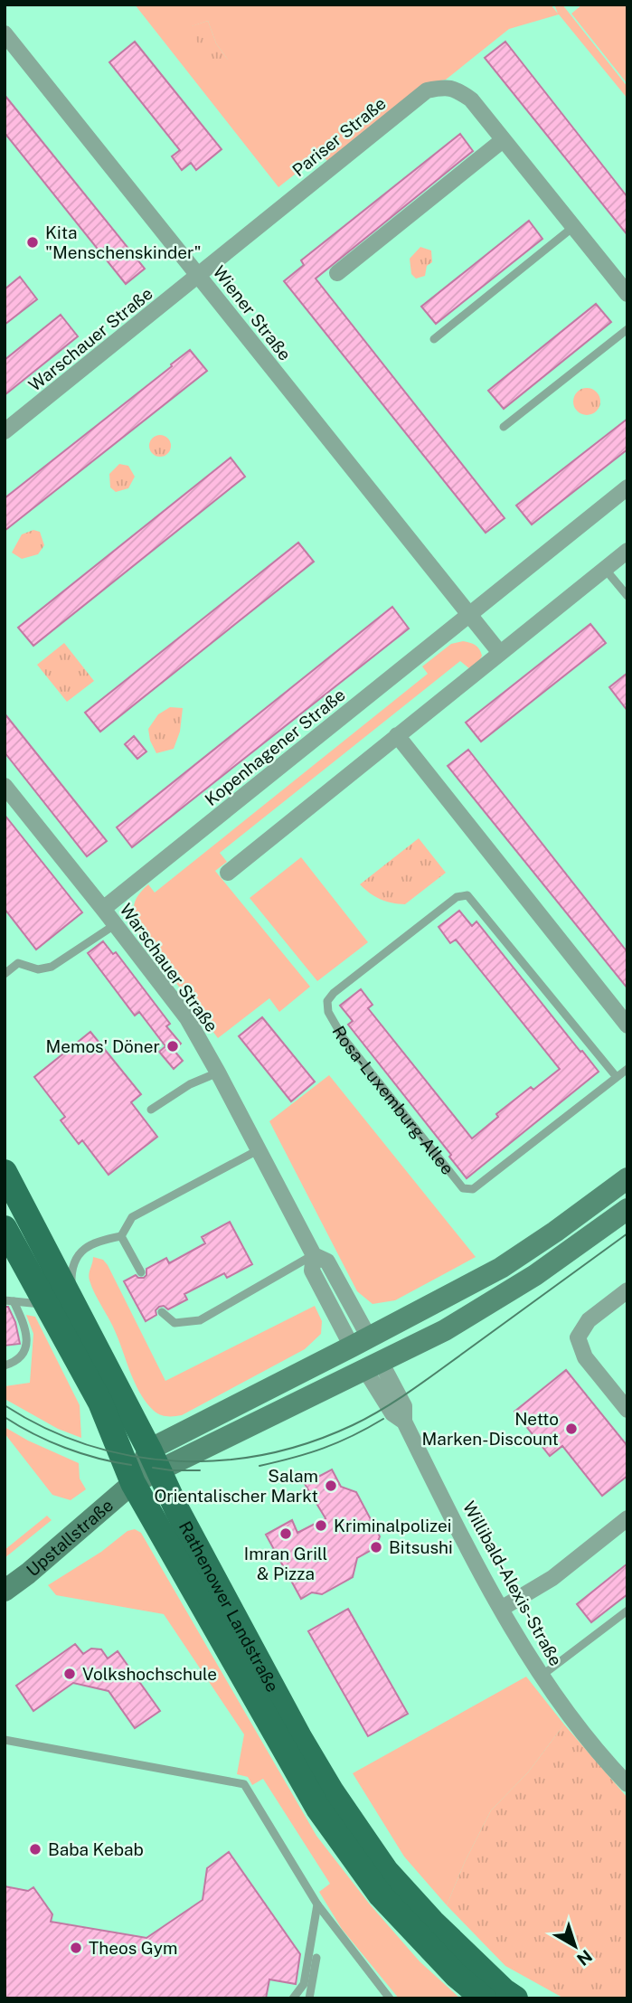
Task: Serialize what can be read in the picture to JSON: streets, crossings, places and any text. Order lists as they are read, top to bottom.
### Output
{
  "streets": {
    "main road": ["Rathenower Landstraße"],
    "street": [
      "Pariser Straße",
      "Wiener Straße",
      "Warschauer Straße",
      "Kopenhagener Straße",
      "Upstallstraße",
      "Willibald-Alexis-Straße"
    ],
    "lane": ["Rosa-Luxemburg-Allee"]
  },
  "crossings": [
    ["Pariser Straße", "Wiener Straße"],
    ["Pariser Straße", "Warschauer Straße"],
    ["Wiener Straße", "Warschauer Straße"],
    ["Wiener Straße", "Kopenhagener Straße"],
    ["Warschauer Straße", "Kopenhagener Straße"],
    ["Upstallstraße", "Rathenower Landstraße"]
  ],
  "places": [
    "Kita \"Menschenskinder\"",
    "Memos' Döner",
    "Netto Marken-Discount",
    "Salam Orientalischer Markt",
    "Kriminalpolizei",
    "Imran Grill & Pizza",
    "Bitsushi",
    "Volkshochschule",
    "Baba Kebab",
    "Theos Gym"
  ],
  "north": "bottom right"
}
